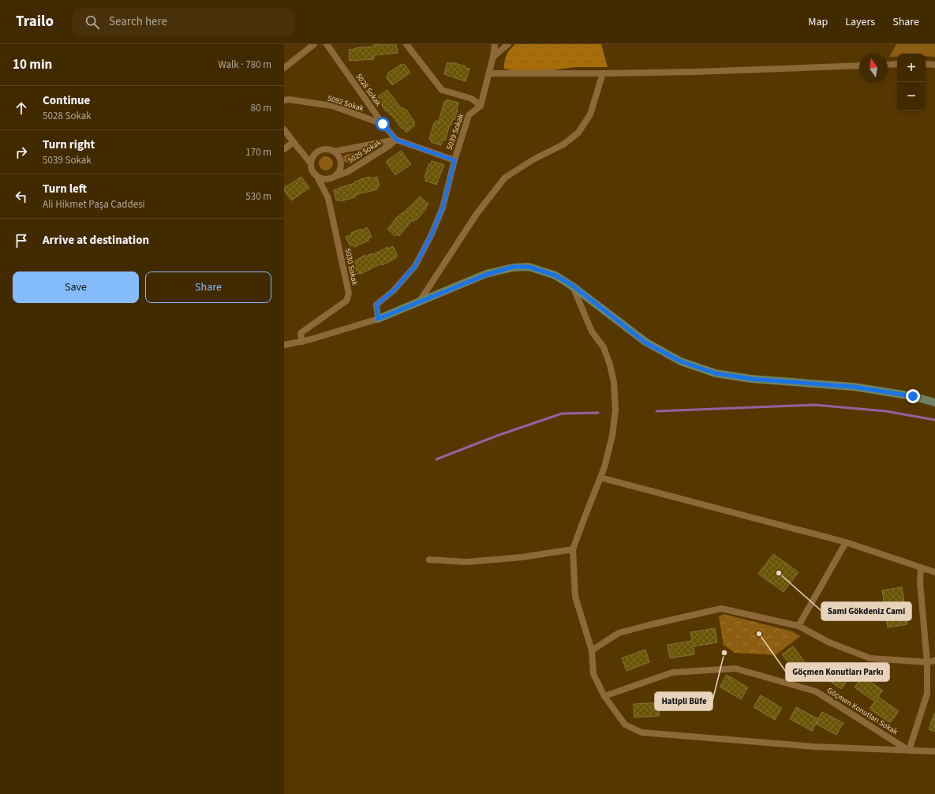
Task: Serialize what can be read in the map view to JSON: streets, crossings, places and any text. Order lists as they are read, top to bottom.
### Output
{
  "streets": {
    "street": [
      "5028 Sokak",
      "5092 Sokak",
      "5039 Sokak",
      "5029 Sokak",
      "5030 Sokak",
      "Göçmen Konutları Sokak"
    ]
  },
  "crossings": [
    ["5028 Sokak", "5092 Sokak"],
    ["5028 Sokak", "5029 Sokak"],
    ["5029 Sokak", "5030 Sokak"]
  ],
  "places": ["Sami Gökdeniz Cami", "Göçmen Konutları Parkı", "Hatipli Büfe"],
  "north": "top",
  "page": {
    "header": "Trailo",
    "search": "Search here",
    "nav": ["Map", "Layers", "Share"],
    "heading": ["10 min", "Walk · 780 m"],
    "map_buttons": ["+", "−"],
    "list": [
      ["Continue", "5028 Sokak", "80 m"],
      ["Turn right", "5039 Sokak", "170 m"],
      ["Turn left", "Ali Hikmet Paşa Caddesi", "530 m"],
      "Arrive at destination"
    ],
    "buttons": ["Save", "Share"]
  }
}
